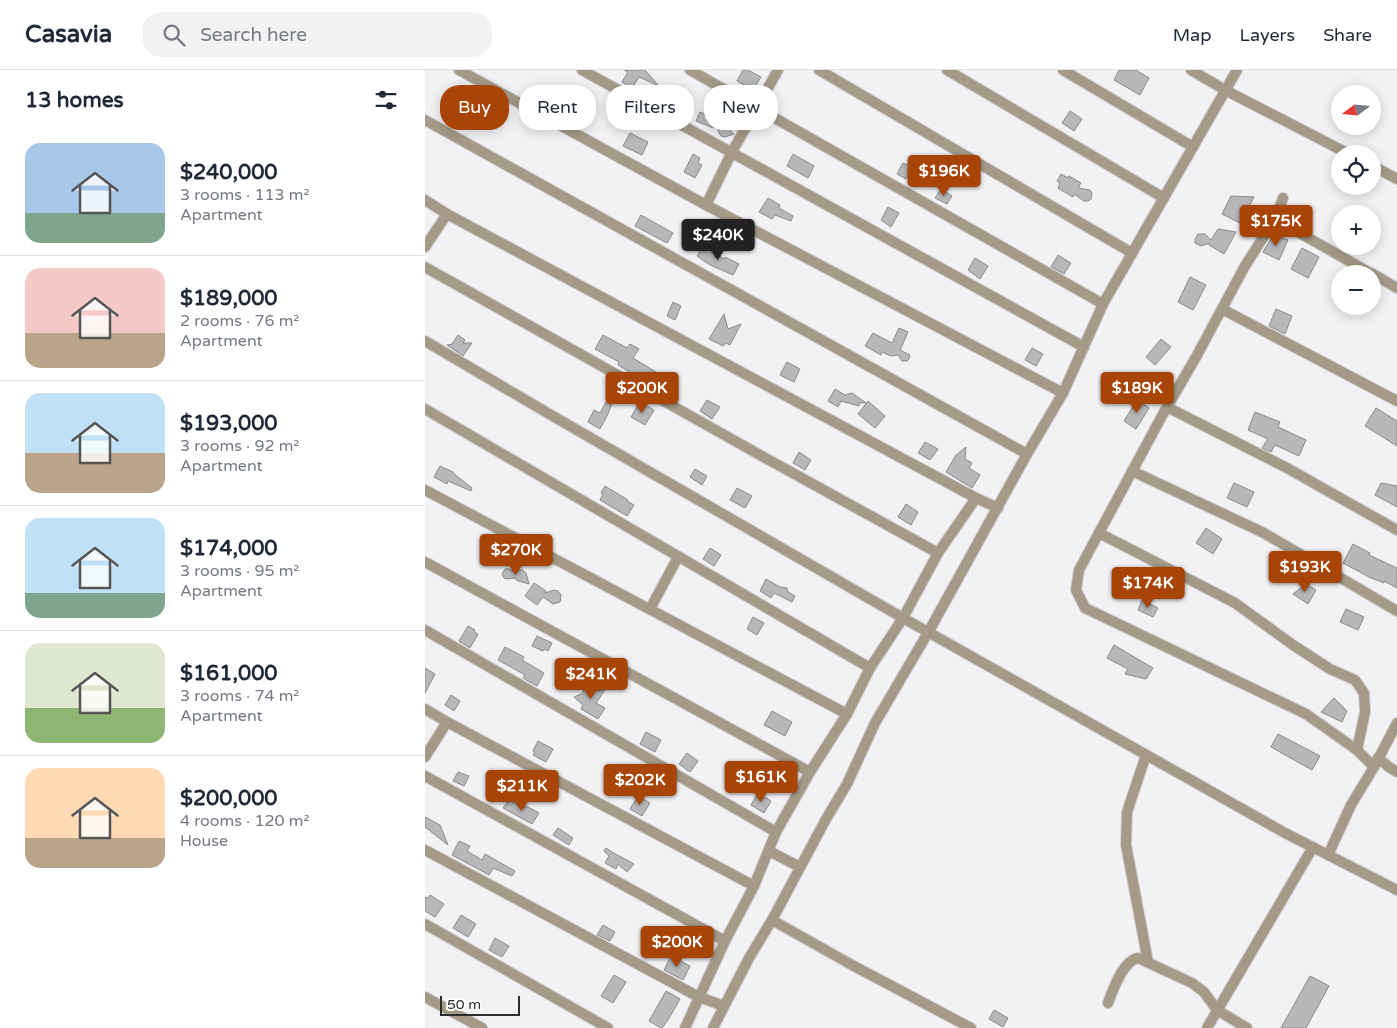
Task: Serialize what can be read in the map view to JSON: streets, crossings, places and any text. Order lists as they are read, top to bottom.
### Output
{
  "scale_bar": "50 m",
  "north": "left",
  "page": {
    "header": "Casavia",
    "search": "Search here",
    "nav": ["Map", "Layers", "Share"],
    "heading": "13 homes",
    "map_buttons": ["+", "−"],
    "chip": [
      "Buy",
      "Rent",
      "Filters",
      "New"
    ],
    "list": [
      {
        "name": "$240,000",
        "note": "3 rooms · 113 m² · Apartment"
      },
      {
        "name": "$189,000",
        "note": "2 rooms · 76 m² · Apartment"
      },
      {
        "name": "$193,000",
        "note": "3 rooms · 92 m² · Apartment"
      },
      {
        "name": "$174,000",
        "note": "3 rooms · 95 m² · Apartment"
      },
      {
        "name": "$161,000",
        "note": "3 rooms · 74 m² · Apartment"
      },
      {
        "name": "$200,000",
        "note": "4 rooms · 120 m² · House"
      }
    ],
    "price": [
      "$196K",
      "$175K",
      "$240K",
      "$200K",
      "$189K",
      "$270K",
      "$193K",
      "$174K",
      "$241K",
      "$161K",
      "$202K",
      "$211K",
      "$200K"
    ],
    "scale": "50 m"
  }
}
